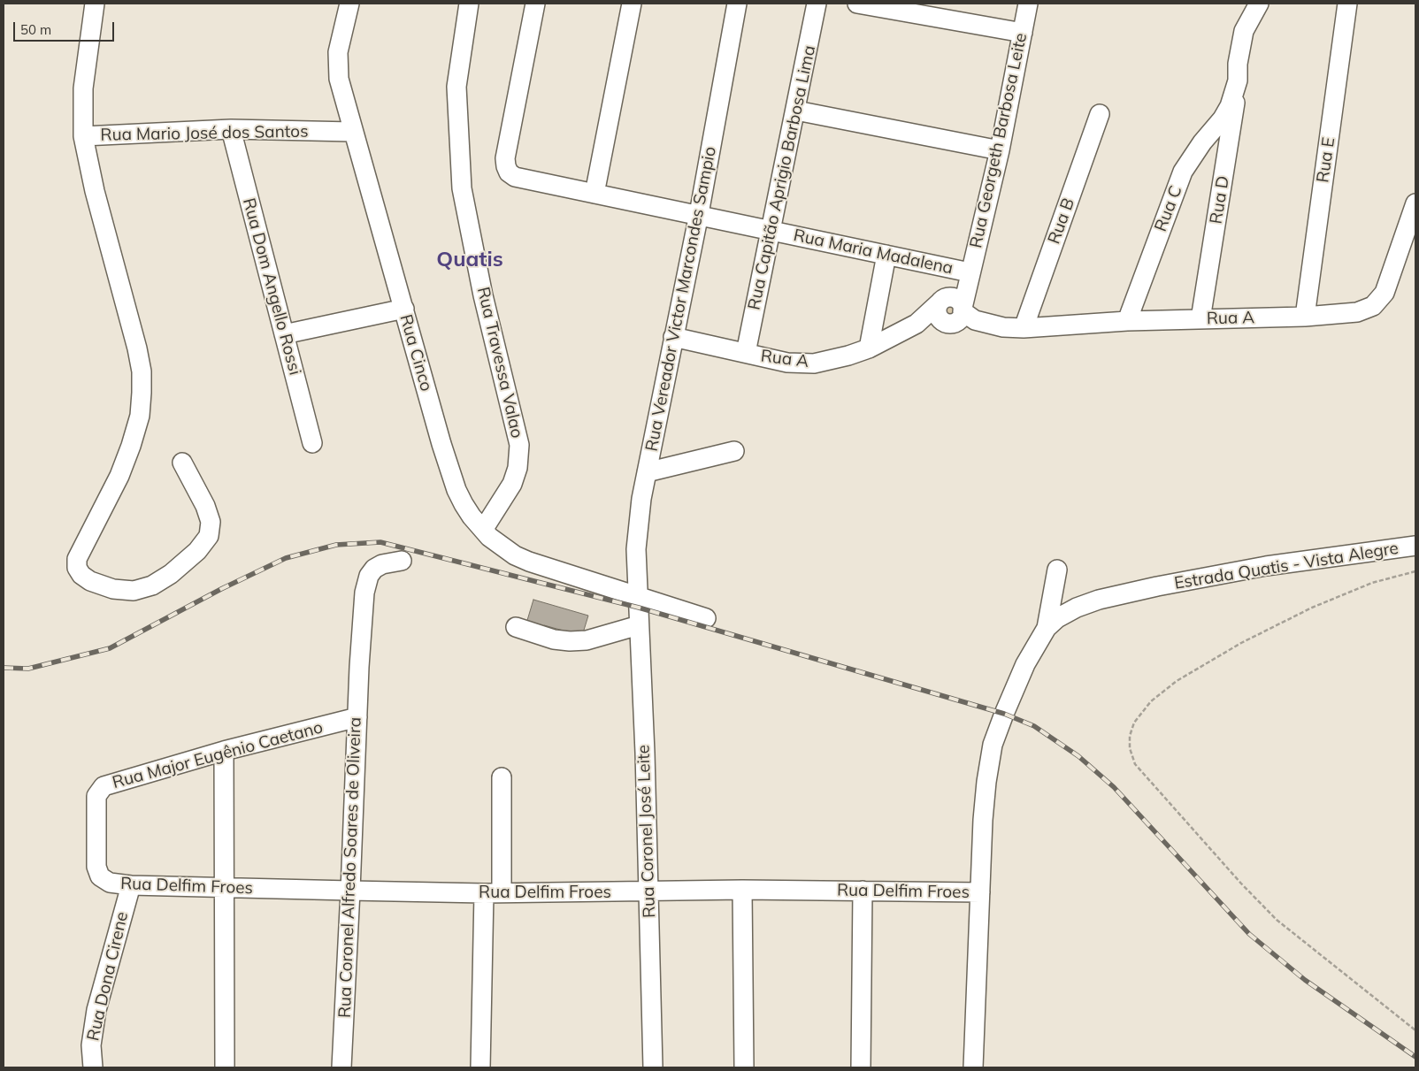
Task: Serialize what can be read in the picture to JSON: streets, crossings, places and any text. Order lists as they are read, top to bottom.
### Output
{
  "streets": {
    "street": [
      "Rua Mario José dos Santos",
      "Rua Georgeth Barbosa Leite",
      "Rua E",
      "Rua Capitão Aprigio Barbosa Lima",
      "Rua D",
      "Rua C",
      "Rua B",
      "Rua Maria Madalena",
      "Rua Dom Angello Rossi",
      "Rua Vereador Victor Marcondes Sampio",
      "Rua A",
      "Rua Cinco",
      "Rua Travessa Valao",
      "Estrada Quatis - Vista Alegre",
      "Rua Major Eugênio Caetano",
      "Rua Coronel José Leite",
      "Rua Coronel Alfredo Soares de Oliveira",
      "Rua Delfim Froes",
      "Rua Dona Cirene"
    ]
  },
  "crossings": [
    ["Rua Mario José dos Santos", "Rua Dom Angello Rossi"],
    ["Rua Mario José dos Santos", "Rua Cinco"],
    ["Rua Georgeth Barbosa Leite", "Rua Maria Madalena"],
    ["Rua Georgeth Barbosa Leite", "Rua A"],
    ["Rua E", "Rua A"],
    ["Rua Capitão Aprigio Barbosa Lima", "Rua Maria Madalena"],
    ["Rua Capitão Aprigio Barbosa Lima", "Rua A"],
    ["Rua D", "Rua C"],
    ["Rua D", "Rua A"],
    ["Rua C", "Rua A"],
    ["Rua B", "Rua A"],
    ["Rua Maria Madalena", "Rua Vereador Victor Marcondes Sampio"],
    ["Rua Vereador Victor Marcondes Sampio", "Rua A"],
    ["Rua Vereador Victor Marcondes Sampio", "Rua Cinco"],
    ["Rua Vereador Victor Marcondes Sampio", "Rua Coronel José Leite"],
    ["Rua Cinco", "Rua Travessa Valao"],
    ["Rua Cinco", "Rua Coronel José Leite"],
    ["Estrada Quatis - Vista Alegre", "Rua Delfim Froes"],
    ["Rua Major Eugênio Caetano", "Rua Coronel Alfredo Soares de Oliveira"],
    ["Rua Major Eugênio Caetano", "Rua Delfim Froes"],
    ["Rua Coronel José Leite", "Rua Delfim Froes"],
    ["Rua Coronel Alfredo Soares de Oliveira", "Rua Delfim Froes"],
    ["Rua Delfim Froes", "Rua Dona Cirene"]
  ],
  "districts": ["Quatis"],
  "scale_bar": "50 m"
}
